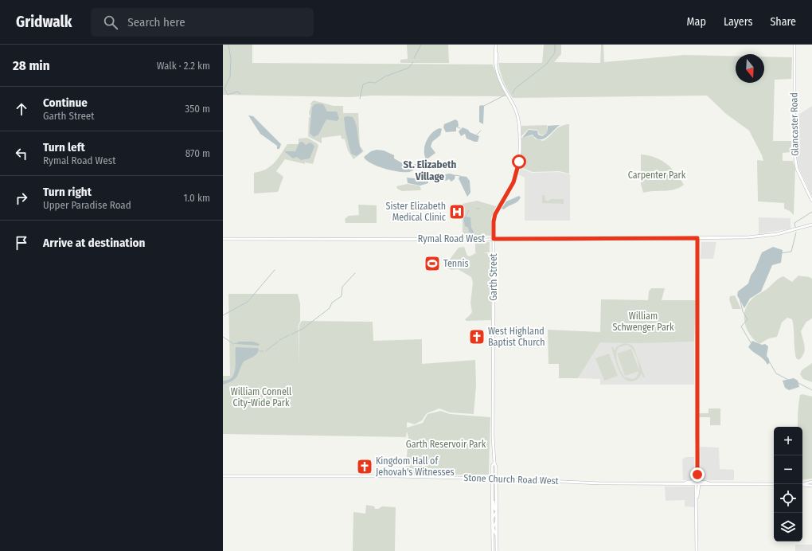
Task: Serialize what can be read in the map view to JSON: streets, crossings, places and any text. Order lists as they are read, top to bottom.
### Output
{
  "streets": {
    "main road": [
      "Glancaster Road",
      "Rymal Road West",
      "Garth Street",
      "Stone Church Road West"
    ]
  },
  "crossings": [
    ["Rymal Road West", "Garth Street"],
    ["Garth Street", "Stone Church Road West"]
  ],
  "districts": ["St. Elizabeth Village"],
  "parks": [
    "Carpenter Park",
    "William Schwenger Park",
    "William Connell City-Wide Park",
    "Garth Reservoir Park"
  ],
  "places": {
    "hospital": ["Sister Elizabeth Medical Clinic"],
    "sports": ["Tennis"],
    "church": ["West Highland Baptist Church", "Kingdom Hall of Jehovah's Witnesses"]
  },
  "north": "bottom",
  "page": {
    "header": "Gridwalk",
    "search": "Search here",
    "nav": ["Map", "Layers", "Share"],
    "heading": ["28 min", "Walk · 2.2 km"],
    "list": [
      ["Continue", "Garth Street", "350 m"],
      ["Turn left", "Rymal Road West", "870 m"],
      ["Turn right", "Upper Paradise Road", "1.0 km"],
      "Arrive at destination"
    ],
    "map_buttons": ["+", "−"]
  }
}
